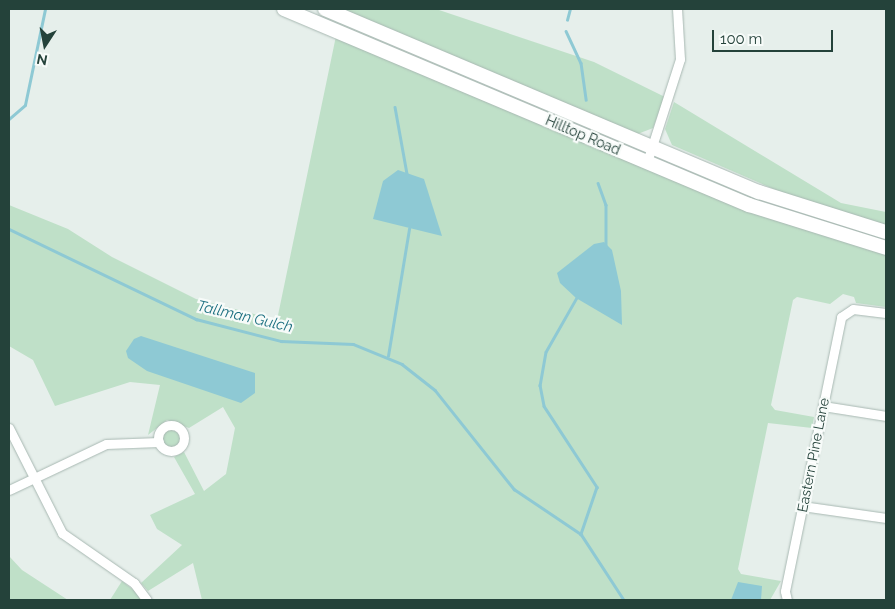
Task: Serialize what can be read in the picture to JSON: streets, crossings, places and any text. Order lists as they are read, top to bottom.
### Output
{
  "streets": {
    "main road": ["Hilltop Road"],
    "street": ["Eastern Pine Lane"]
  },
  "water": ["Tallman Gulch"],
  "scale_bar": "100 m",
  "north": "bottom"
}
